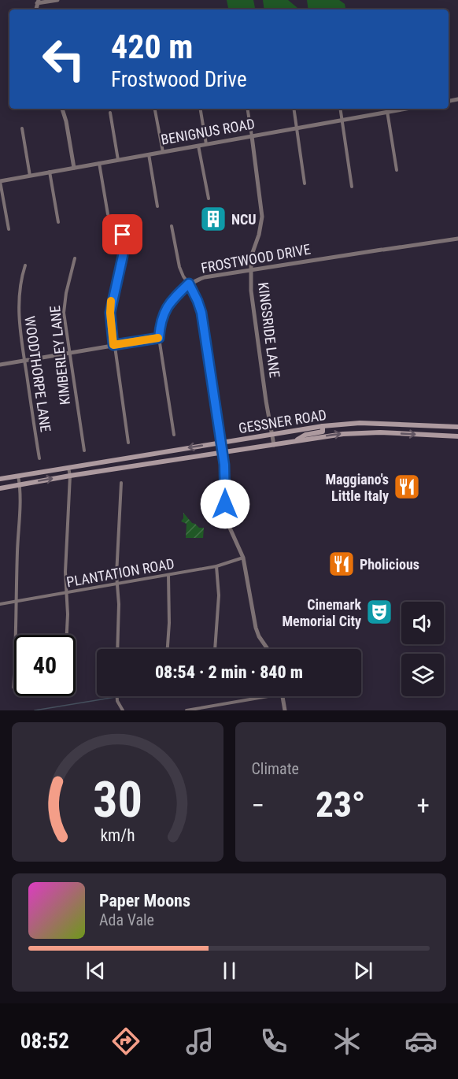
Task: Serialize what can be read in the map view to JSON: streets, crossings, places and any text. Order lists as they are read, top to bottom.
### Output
{
  "streets": {
    "main road": ["GESSNER ROAD"],
    "street": [
      "BENIGNUS ROAD",
      "FROSTWOOD DRIVE",
      "KINGSRIDE LANE",
      "KIMBERLEY LANE",
      "WOODTHORPE LANE",
      "PLANTATION ROAD"
    ]
  },
  "crossings": [
    ["BENIGNUS ROAD", "KINGSRIDE LANE"],
    ["FROSTWOOD DRIVE", "KINGSRIDE LANE"],
    ["KINGSRIDE LANE", "GESSNER ROAD"]
  ],
  "places": {
    "building": ["NCU"],
    "restaurant": ["Maggiano's Little Italy", "Pholicious"],
    "theatre": ["Cinemark Memorial City"]
  },
  "page": {
    "turn": ["420 m", "Frostwood Drive"],
    "limit": "40",
    "trip": "08:54 · 2 min · 840 m",
    "tile": "Climate",
    "heat": ["−", "23°", "+"],
    "song": ["Paper Moons", "Ada Vale"],
    "tabs": "08:52",
    "gauge": ["30", "km/h"]
  }
}
